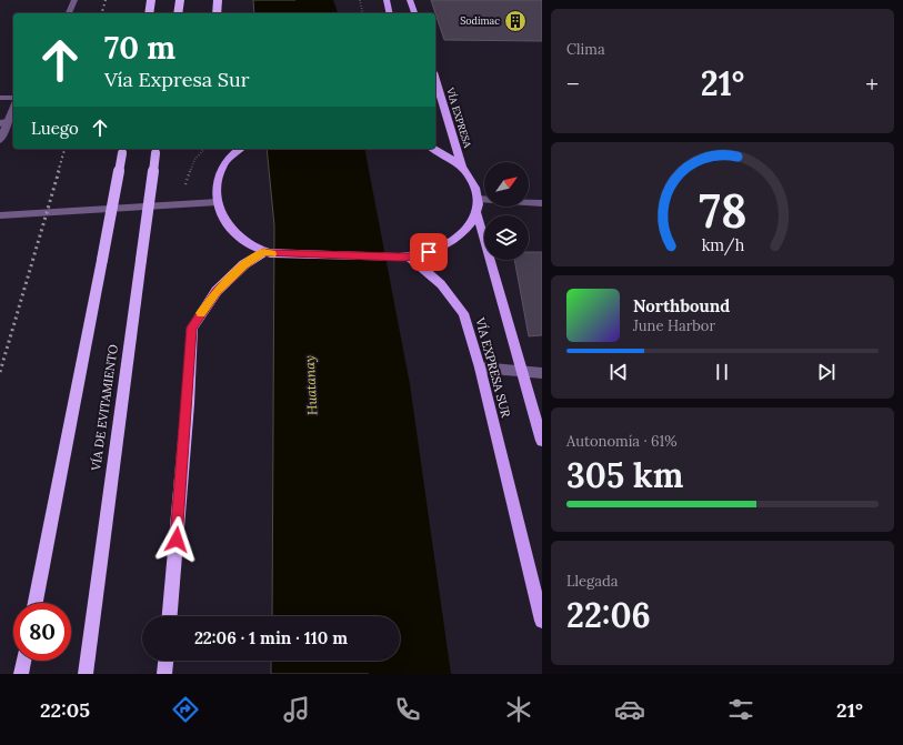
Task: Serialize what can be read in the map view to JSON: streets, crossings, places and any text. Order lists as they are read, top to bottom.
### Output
{
  "streets": {
    "highway": ["VÍA DE EVITAMIENTO"],
    "main road": ["VÍA EXPRESA", "VÍA EXPRESA SUR"]
  },
  "water": ["Huatanay"],
  "places": {
    "building": ["Sodimac"]
  },
  "north": "top right",
  "page": {
    "tile": [
      "Clima",
      ["Autonomía · 61%", "305 km"],
      ["Llegada", "22:06"]
    ],
    "turn": ["70 m", "Vía Expresa Sur"],
    "heat": ["−", "21°", "+"],
    "then": "Luego",
    "song": ["Northbound", "June Harbor"],
    "limit": "80",
    "trip": "22:06 · 1 min · 110 m",
    "tabs": ["22:05", "21°"],
    "gauge": ["78", "km/h"]
  }
}
